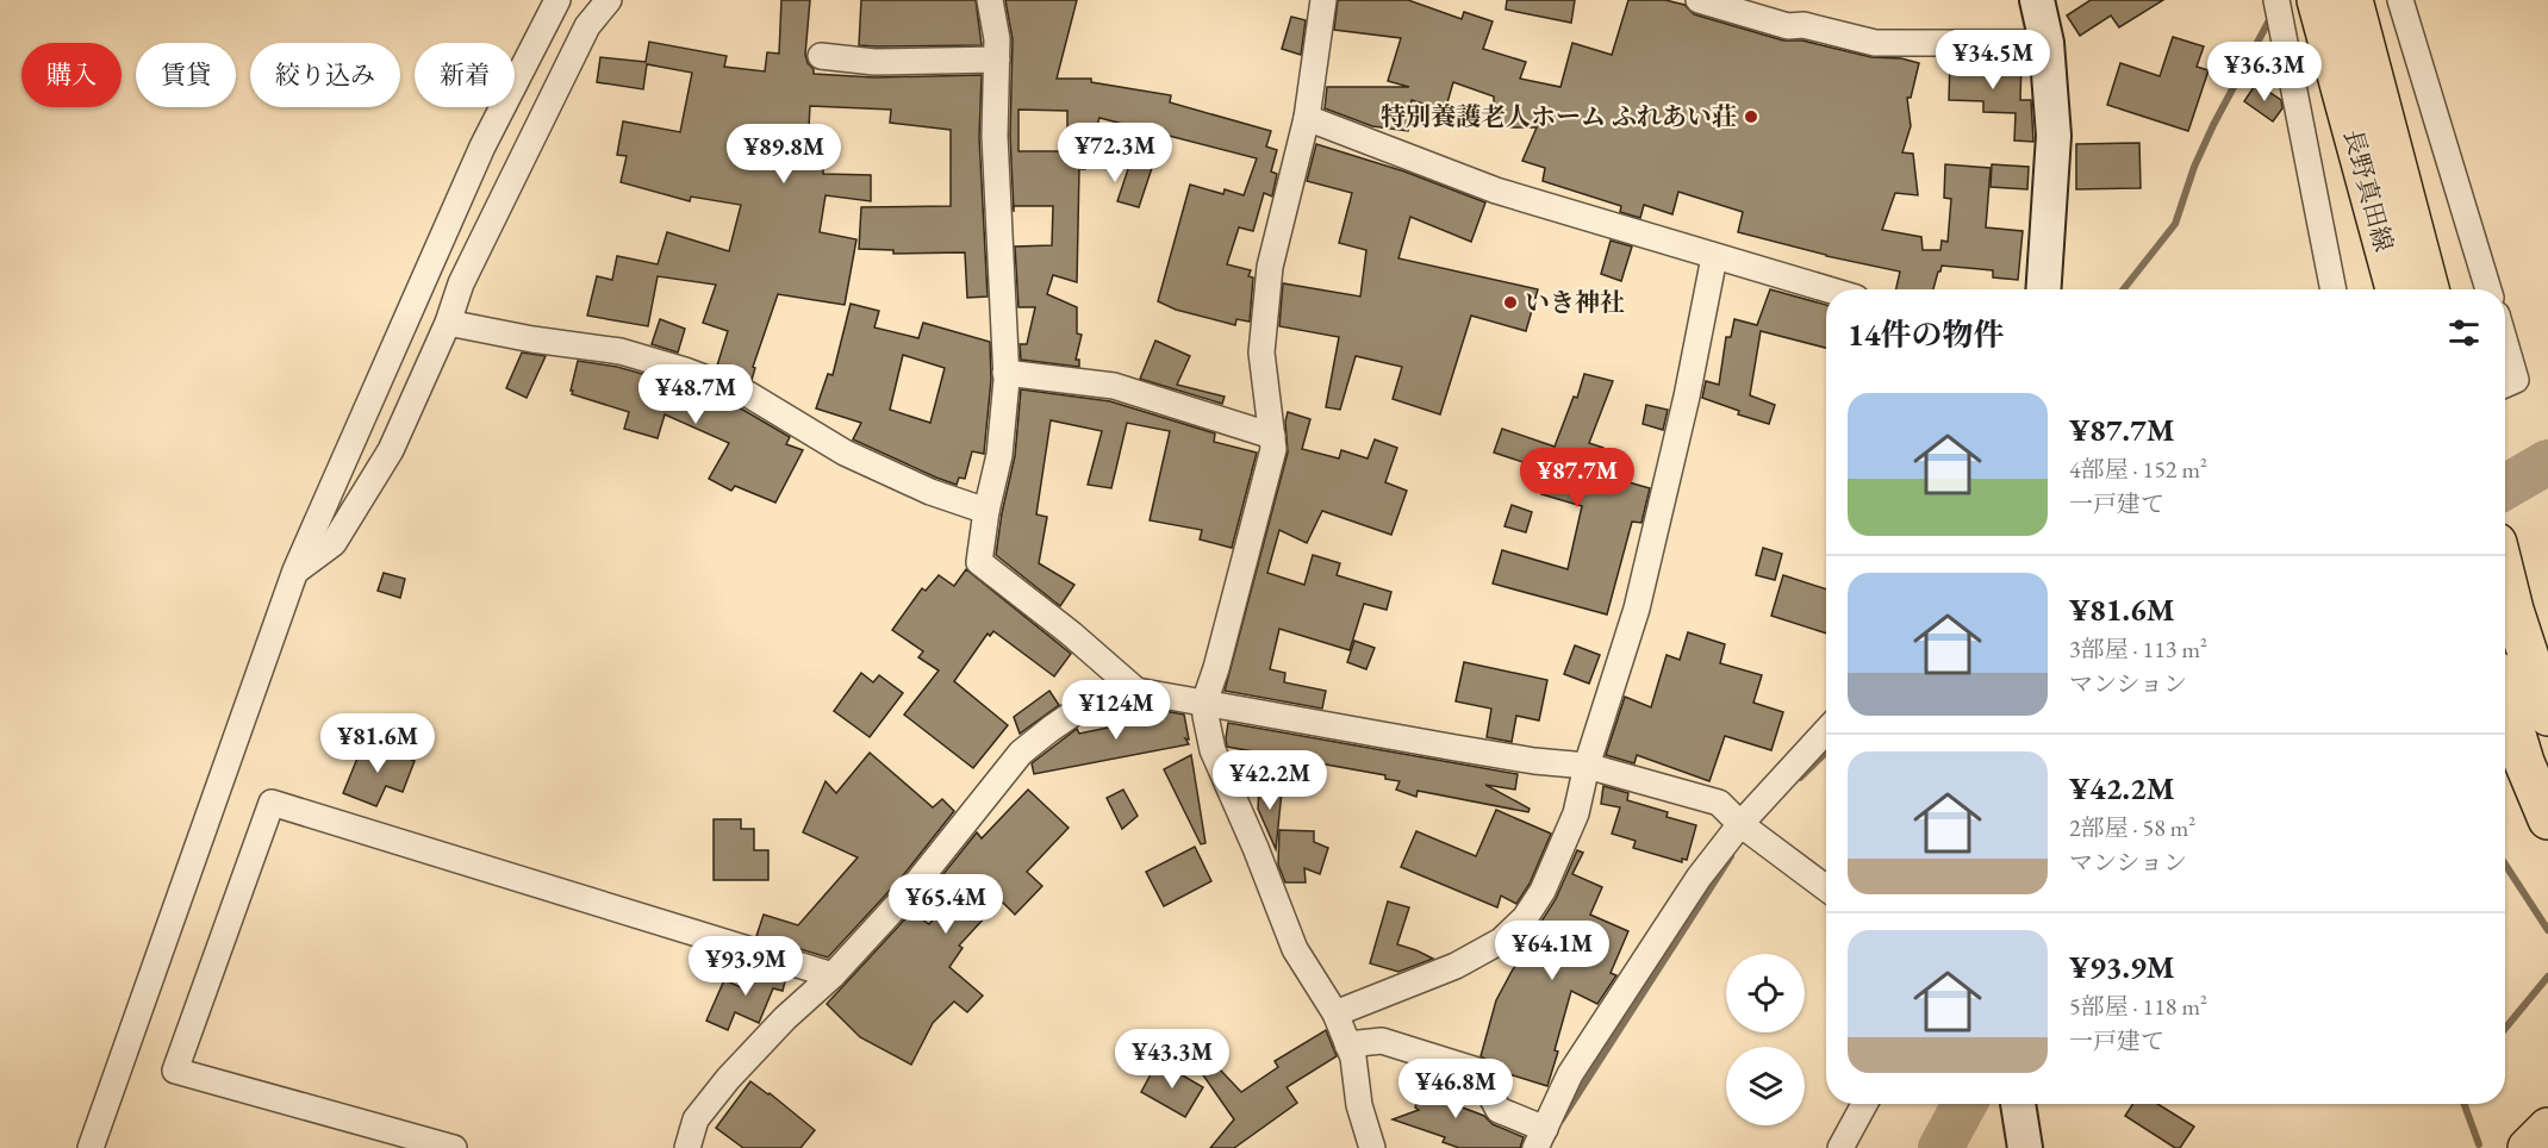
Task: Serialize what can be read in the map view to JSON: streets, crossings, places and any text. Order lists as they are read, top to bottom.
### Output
{
  "streets": {
    "main road": ["長野真田線"]
  },
  "places": ["特別養護老人ホーム ふれあい荘", "いき神社"],
  "page": {
    "price": [
      "¥34.5M",
      "¥36.3M",
      "¥72.3M",
      "¥89.8M",
      "¥48.7M",
      "¥87.7M",
      "¥124M",
      "¥81.6M",
      "¥42.2M",
      "¥65.4M",
      "¥64.1M",
      "¥93.9M",
      "¥43.3M",
      "¥46.8M"
    ],
    "chip": [
      "購入",
      "賃貸",
      "絞り込み",
      "新着"
    ],
    "heading": "14件の物件",
    "list": [
      {
        "name": "¥87.7M",
        "note": "4部屋 · 152 m² · 一戸建て"
      },
      {
        "name": "¥81.6M",
        "note": "3部屋 · 113 m² · マンション"
      },
      {
        "name": "¥42.2M",
        "note": "2部屋 · 58 m² · マンション"
      },
      {
        "name": "¥93.9M",
        "note": "5部屋 · 118 m² · 一戸建て"
      }
    ]
  }
}
